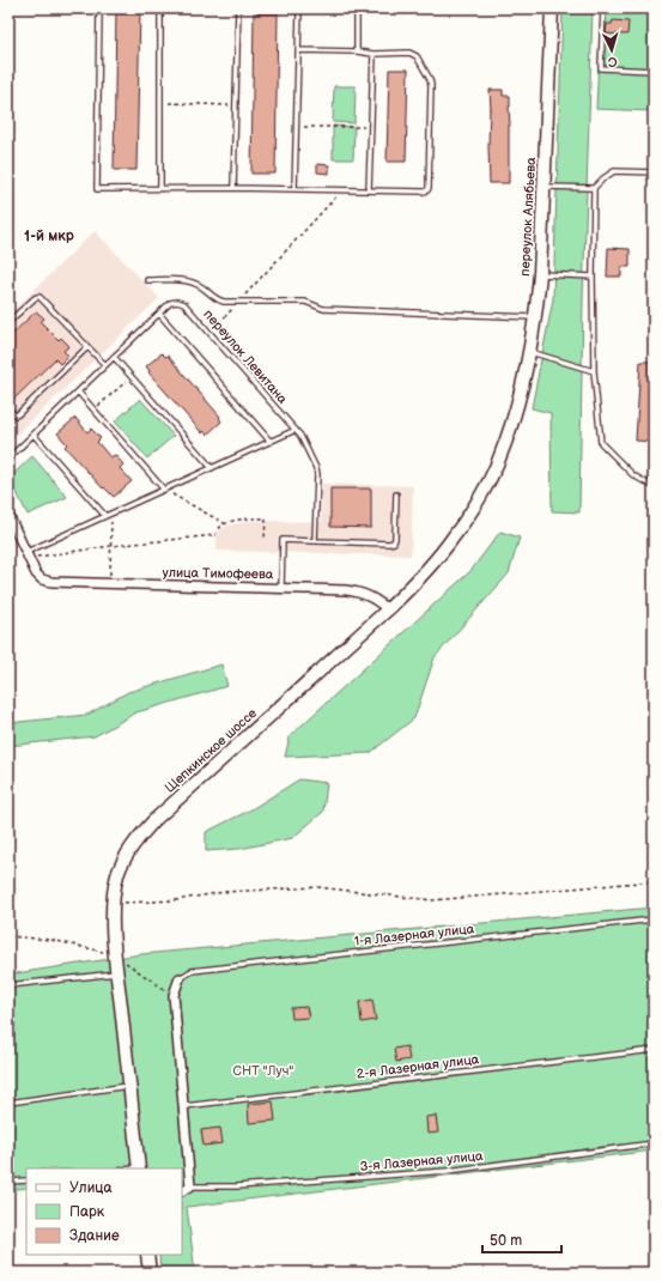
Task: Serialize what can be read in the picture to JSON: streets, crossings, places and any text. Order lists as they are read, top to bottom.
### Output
{
  "streets": {
    "main road": ["переулок Алябьева", "Щепкинское шоссе"],
    "street": ["улица Тимофеева"],
    "lane": [
      "переулок Левитана",
      "1-я Лазерная улица",
      "2-я Лазерная улица",
      "3-я Лазерная улица"
    ]
  },
  "crossings": [
    ["переулок Алябьева", "Щепкинское шоссе"],
    ["улица Тимофеева", "Щепкинское шоссе"]
  ],
  "districts": ["1-й мкр"],
  "parks": ["СНТ \"Луч\""],
  "legend": ["Улица", "Парк", "Здание"],
  "scale_bar": "50 m",
  "north": "bottom"
}
